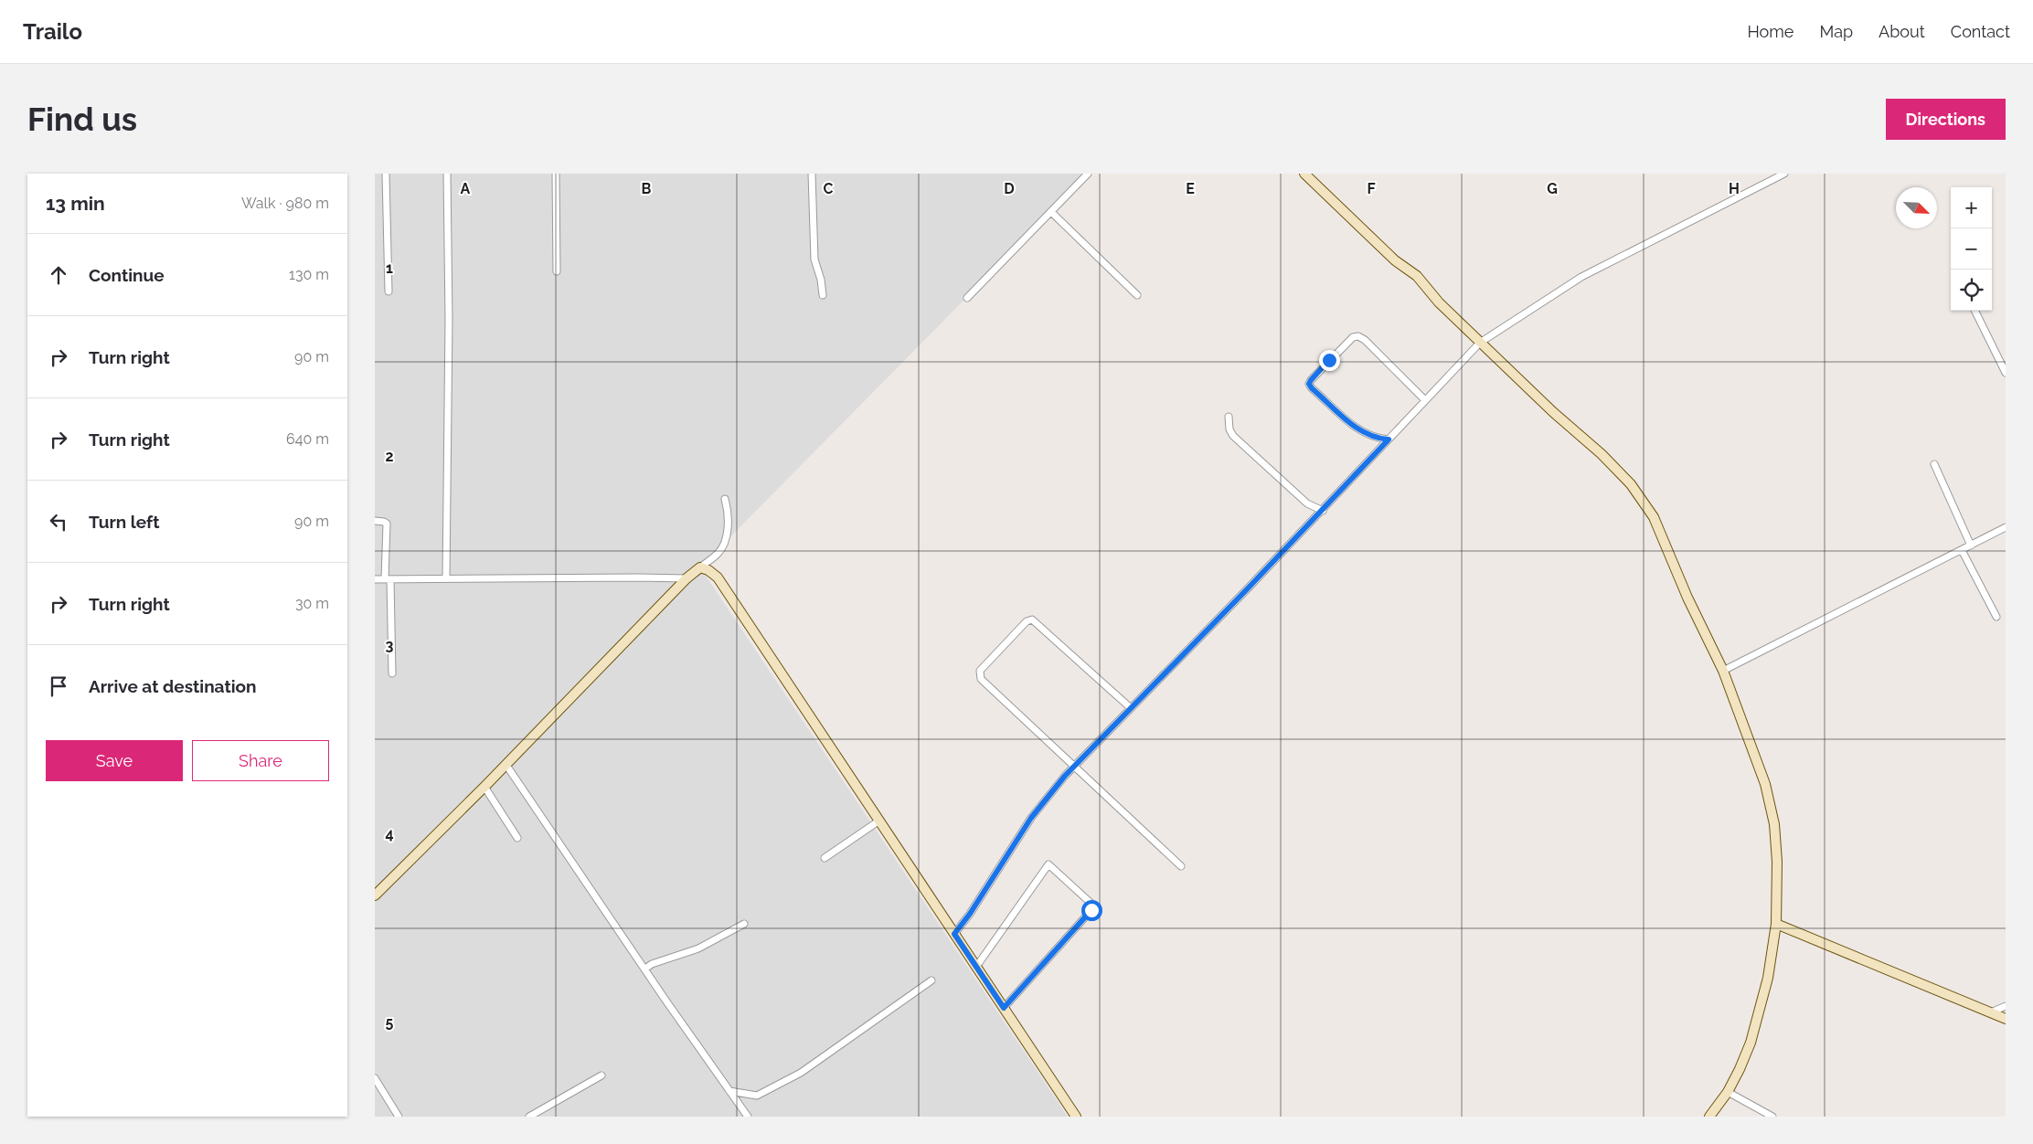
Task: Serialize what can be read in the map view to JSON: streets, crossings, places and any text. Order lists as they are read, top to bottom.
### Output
{
  "north": "bottom right",
  "page": {
    "header": "Trailo",
    "nav": [
      "Home",
      "Map",
      "About",
      "Contact"
    ],
    "buttons": [
      "Directions",
      ["Save", "Share"]
    ],
    "title": "Find us",
    "heading": ["13 min", "Walk · 980 m"],
    "map_buttons": ["+", "−"],
    "list": [
      ["Continue", "130 m"],
      ["Turn right", "90 m"],
      ["Turn right", "640 m"],
      ["Turn left", "90 m"],
      ["Turn right", "30 m"],
      "Arrive at destination"
    ]
  },
  "grid": {
    "columns": [
      "A",
      "B",
      "C",
      "D",
      "E",
      "F",
      "G",
      "H"
    ],
    "rows": [
      "1",
      "2",
      "3",
      "4",
      "5"
    ]
  }
}
